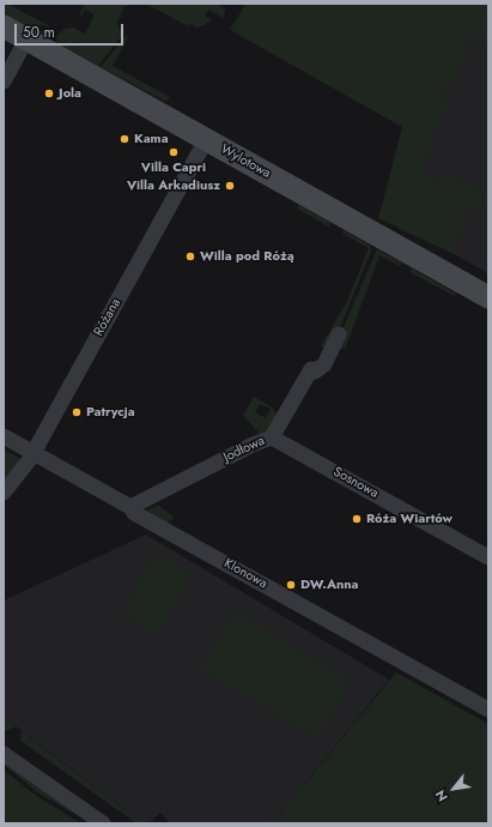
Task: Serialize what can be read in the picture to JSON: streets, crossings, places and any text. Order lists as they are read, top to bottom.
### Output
{
  "streets": {
    "street": [
      "Wylotowa",
      "Różana",
      "Jodłowa",
      "Sosnowa",
      "Klonowa"
    ]
  },
  "crossings": [
    ["Wylotowa", "Różana"],
    ["Różana", "Klonowa"],
    ["Jodłowa", "Sosnowa"],
    ["Jodłowa", "Klonowa"]
  ],
  "places": [
    "Jola",
    "Kama",
    "Villa Capri",
    "Villa Arkadiusz",
    "Willa pod Różą",
    "Patrycja",
    "Róża Wiartów",
    "DW.Anna"
  ],
  "scale_bar": "50 m",
  "north": "bottom left"
}
